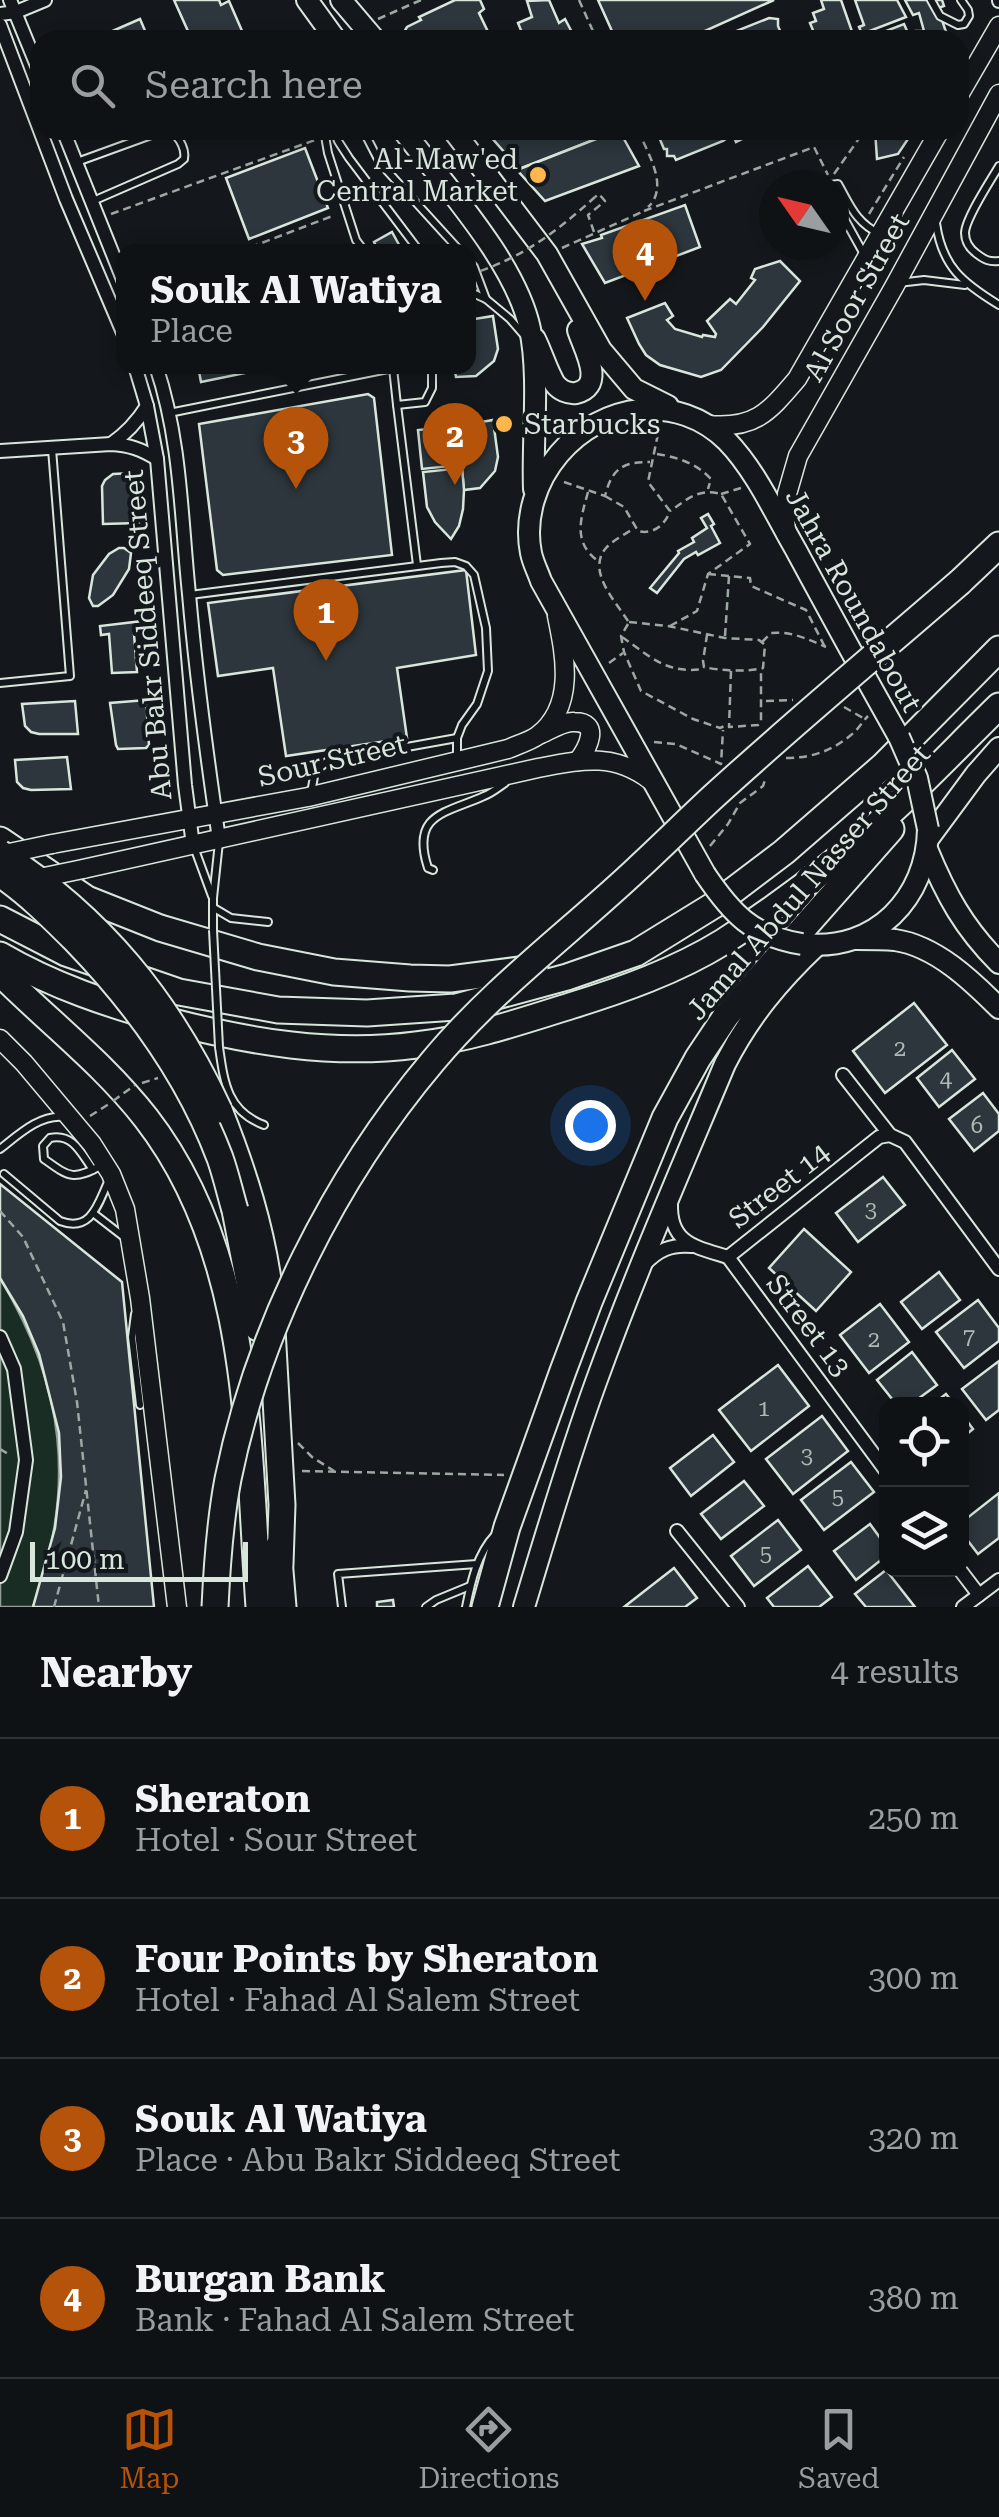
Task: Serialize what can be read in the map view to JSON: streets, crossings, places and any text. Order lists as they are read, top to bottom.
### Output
{
  "streets": {
    "highway": ["Jamal Abdul Nasser Street"],
    "main road": ["Al Soor Street", "Jahra Roundabout", "Sour Street"],
    "street": ["Abu Bakr Siddeeq Street", "Street 14", "Street 13"]
  },
  "crossings": [
    ["Al Soor Street", "Jahra Roundabout"],
    ["Abu Bakr Siddeeq Street", "Sour Street"],
    ["Street 14", "Street 13"]
  ],
  "places": ["Al-Maw'ed Central Market", "Starbucks"],
  "house_numbers": [
    "2",
    "4",
    "6",
    "3",
    "7",
    "2",
    "1",
    "3",
    "5",
    "5"
  ],
  "scale_bar": "100 m",
  "north": "top left",
  "page": {
    "search": "Search here",
    "pins": [
      "4",
      "2",
      "3",
      "1"
    ],
    "popup": ["Souk Al Watiya", "Place"],
    "scale": "100 m",
    "heading": ["Nearby", "4 results"],
    "list": [
      {
        "mark": "1",
        "name": "Sheraton",
        "note": "Hotel · Sour Street",
        "value": "250 m"
      },
      {
        "mark": "2",
        "name": "Four Points by Sheraton",
        "note": "Hotel · Fahad Al Salem Street",
        "value": "300 m"
      },
      {
        "mark": "3",
        "name": "Souk Al Watiya",
        "note": "Place · Abu Bakr Siddeeq Street",
        "value": "320 m"
      },
      {
        "mark": "4",
        "name": "Burgan Bank",
        "note": "Bank · Fahad Al Salem Street",
        "value": "380 m"
      }
    ],
    "nav": ["Map", "Directions", "Saved"]
  }
}
